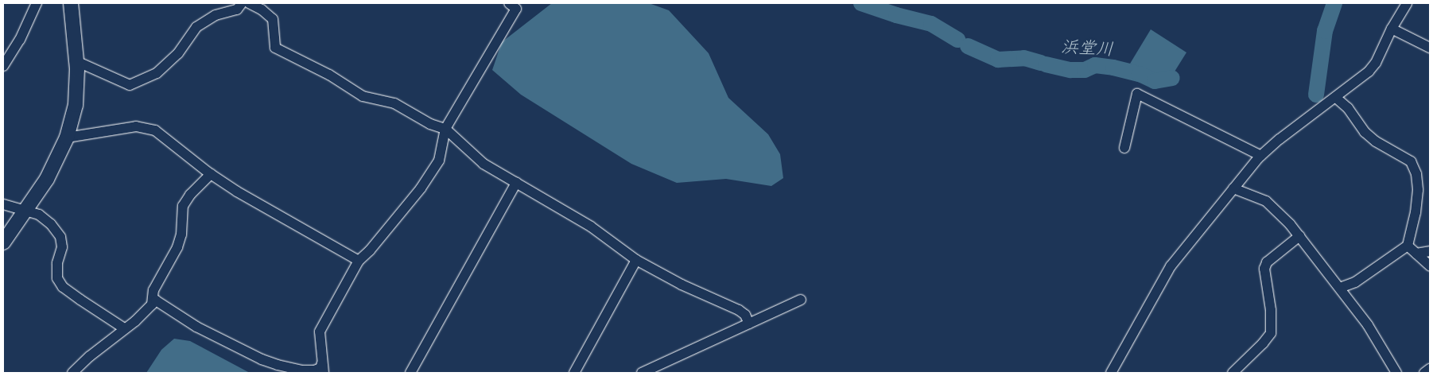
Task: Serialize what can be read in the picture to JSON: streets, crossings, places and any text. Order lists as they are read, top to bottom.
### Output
{
  "water": ["浜堂川"]
}
